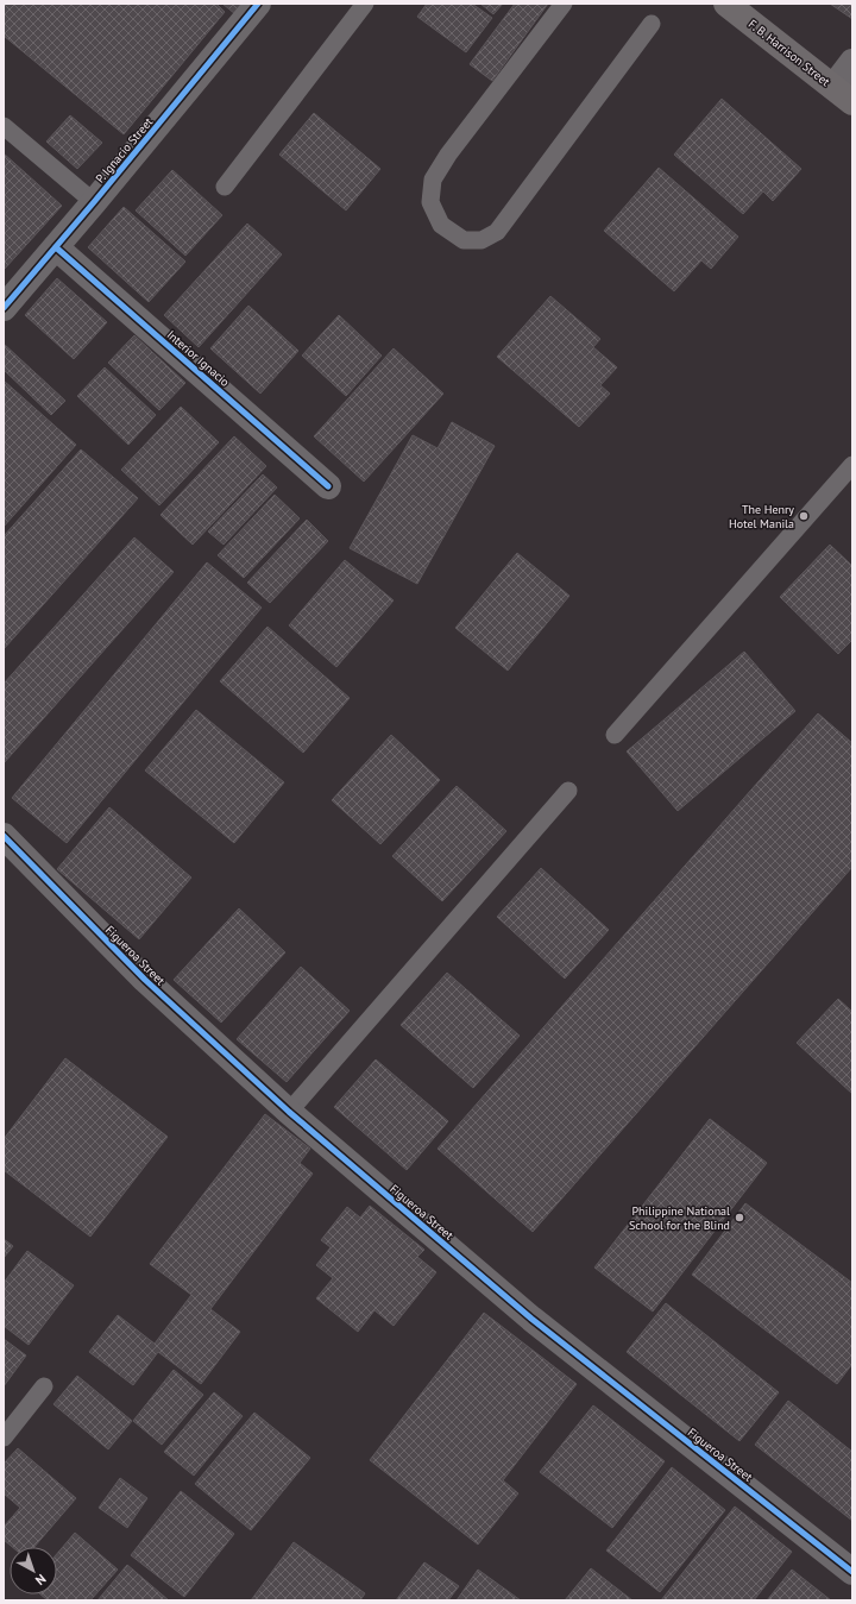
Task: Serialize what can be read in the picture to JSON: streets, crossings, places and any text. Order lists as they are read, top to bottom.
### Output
{
  "streets": {
    "main road": ["F. B. Harrison Street"],
    "street": ["P. Ignacio Street", "Interior Ignacio", "Figueroa Street"]
  },
  "crossings": [
    ["P. Ignacio Street", "Interior Ignacio"]
  ],
  "places": ["The Henry Hotel Manila", "Philippine National School for the Blind"],
  "north": "bottom right"
}
